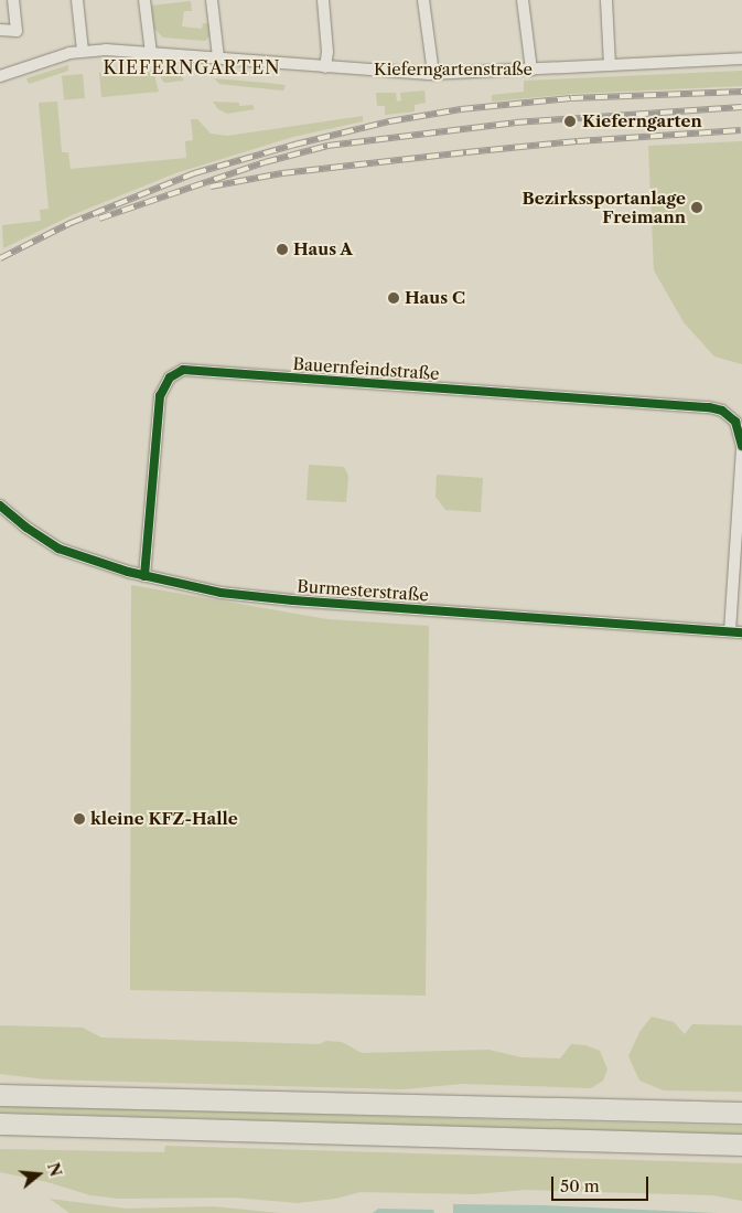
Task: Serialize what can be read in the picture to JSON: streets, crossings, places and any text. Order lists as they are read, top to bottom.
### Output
{
  "streets": {
    "street": ["Kieferngartenstraße", "Bauernfeindstraße", "Burmesterstraße"]
  },
  "crossings": [
    ["Bauernfeindstraße", "Burmesterstraße"]
  ],
  "districts": ["KIEFERNGARTEN"],
  "places": [
    "Kieferngarten",
    "Bezirkssportanlage Freimann",
    "Haus A",
    "Haus C",
    "kleine KFZ-Halle"
  ],
  "scale_bar": "50 m",
  "north": "right"
}
